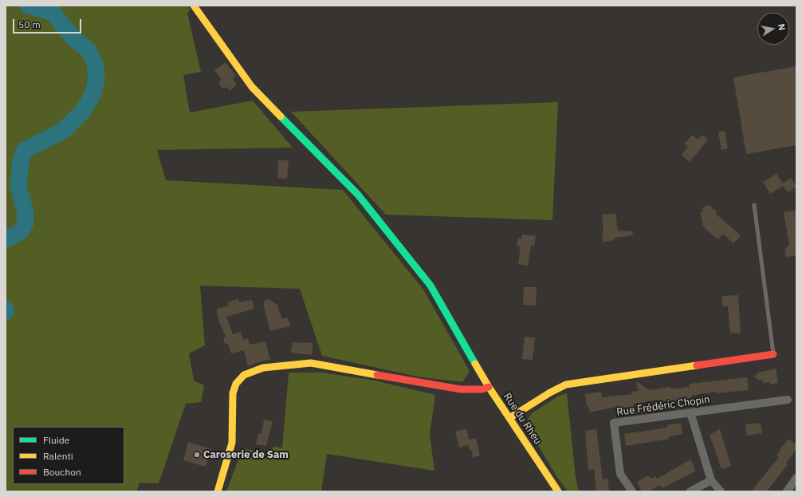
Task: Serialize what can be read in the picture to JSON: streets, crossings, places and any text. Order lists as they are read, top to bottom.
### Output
{
  "streets": {
    "street": ["Rue Frédéric Chopin", "Rue du Rheu"]
  },
  "places": ["Caroserie de Sam"],
  "legend": ["Fluide", "Ralenti", "Bouchon"],
  "scale_bar": "50 m",
  "north": "right"
}
